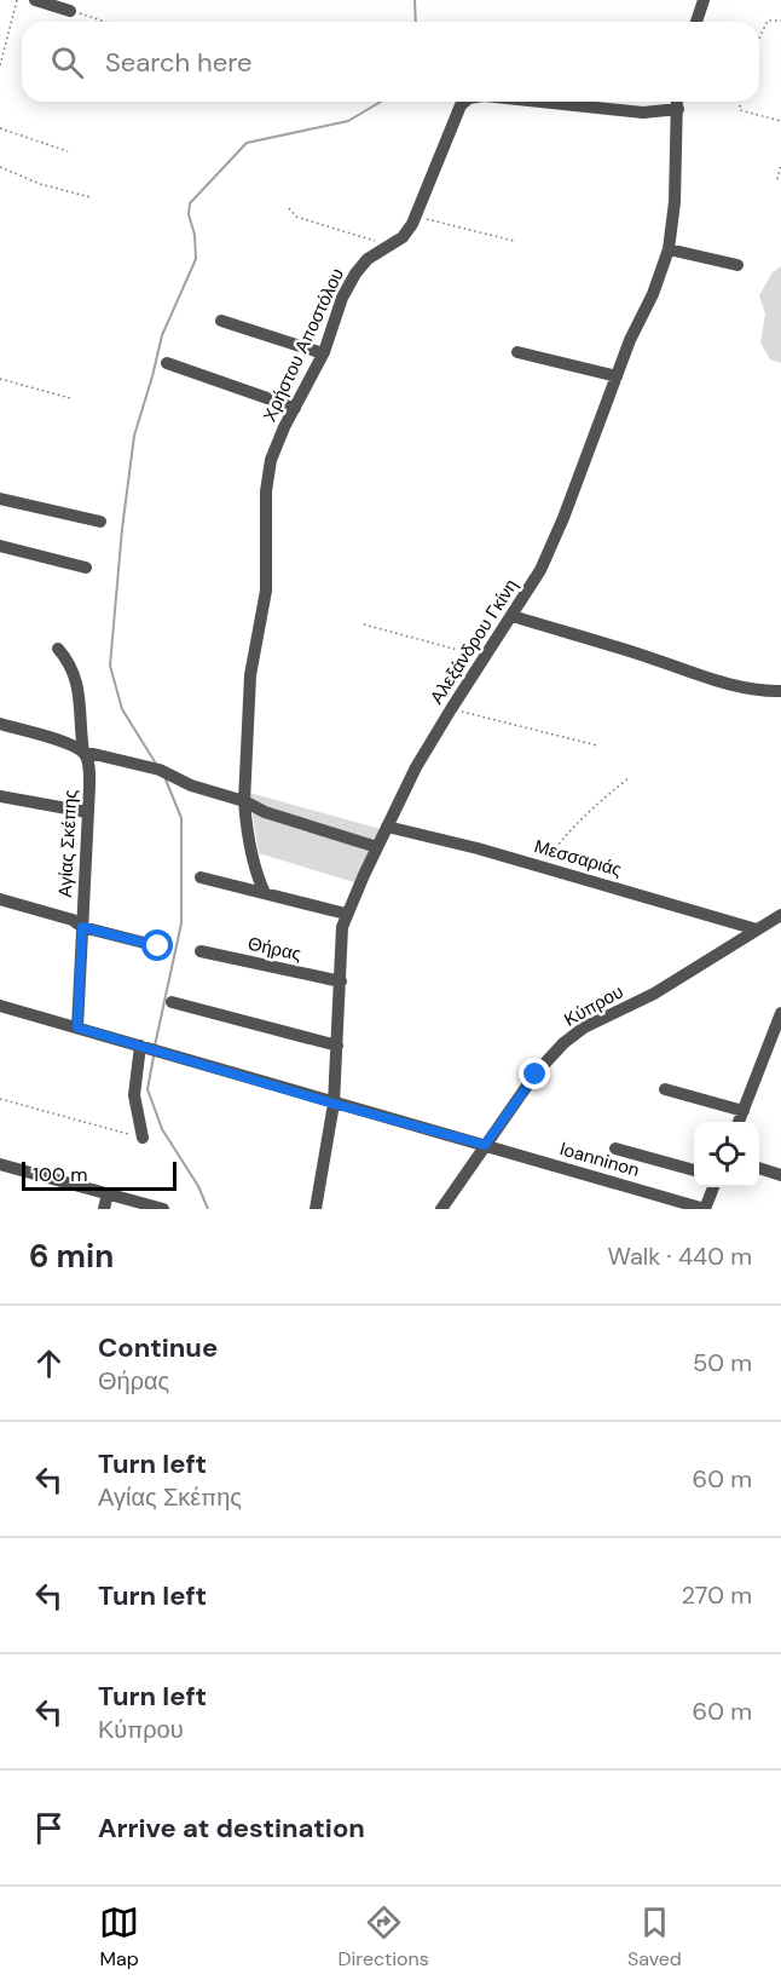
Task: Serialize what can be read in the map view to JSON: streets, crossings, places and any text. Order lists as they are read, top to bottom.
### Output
{
  "streets": {
    "street": [
      "Χρήστου Αποστόλου",
      "Αλεξάνδρου Γκίνη",
      "Αγίας Σκέπης",
      "Μεσσαριάς",
      "Θήρας",
      "Κύπρου",
      "Ioanninon"
    ]
  },
  "crossings": [
    ["Χρήστου Αποστόλου", "Αλεξάνδρου Γκίνη"],
    ["Αλεξάνδρου Γκίνη", "Μεσσαριάς"],
    ["Αλεξάνδρου Γκίνη", "Θήρας"],
    ["Αλεξάνδρου Γκίνη", "Ioanninon"],
    ["Αγίας Σκέπης", "Ioanninon"],
    ["Μεσσαριάς", "Κύπρου"],
    ["Κύπρου", "Ioanninon"]
  ],
  "scale_bar": "100 m",
  "page": {
    "search": "Search here",
    "scale": "100 m",
    "heading": ["6 min", "Walk · 440 m"],
    "list": [
      ["Continue", "Θήρας", "50 m"],
      ["Turn left", "Αγίας Σκέπης", "60 m"],
      ["Turn left", "270 m"],
      ["Turn left", "Κύπρου", "60 m"],
      "Arrive at destination"
    ],
    "nav": ["Map", "Directions", "Saved"]
  }
}
